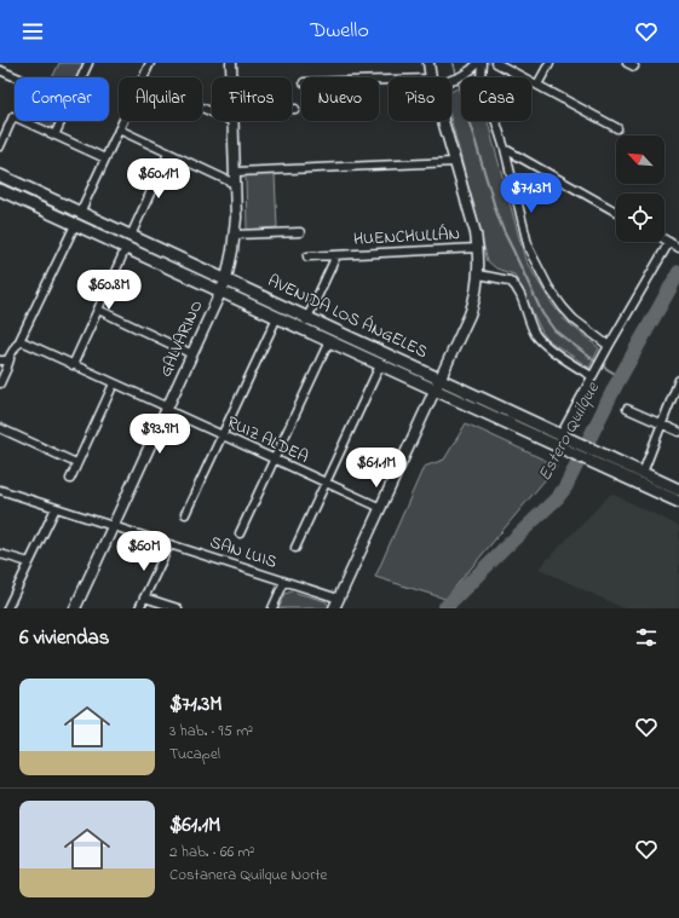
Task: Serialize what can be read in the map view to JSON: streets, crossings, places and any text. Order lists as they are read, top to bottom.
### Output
{
  "streets": {
    "main road": ["AVENIDA LOS ÁNGELES", "GALVARINO"],
    "street": ["HUENCHULLÁN", "RUIZ ALDEA", "SAN LUIS"]
  },
  "crossings": [
    ["HUENCHULLÁN", "AVENIDA LOS ÁNGELES"],
    ["AVENIDA LOS ÁNGELES", "GALVARINO"],
    ["GALVARINO", "RUIZ ALDEA"],
    ["GALVARINO", "SAN LUIS"]
  ],
  "water": ["Estero Quilque"],
  "north": "top left",
  "page": {
    "header": "Dwello",
    "chip": [
      "Comprar",
      "Alquilar",
      "Filtros",
      "Nuevo",
      "Piso",
      "Casa"
    ],
    "price": [
      "$60.1M",
      "$71.3M",
      "$60.8M",
      "$93.9M",
      "$61.1M",
      "$60M"
    ],
    "heading": "6 viviendas",
    "list": [
      {
        "name": "$71.3M",
        "note": "3 hab. · 95 m² · Tucapel"
      },
      {
        "name": "$61.1M",
        "note": "2 hab. · 66 m² · Costanera Quilque Norte"
      }
    ]
  }
}
